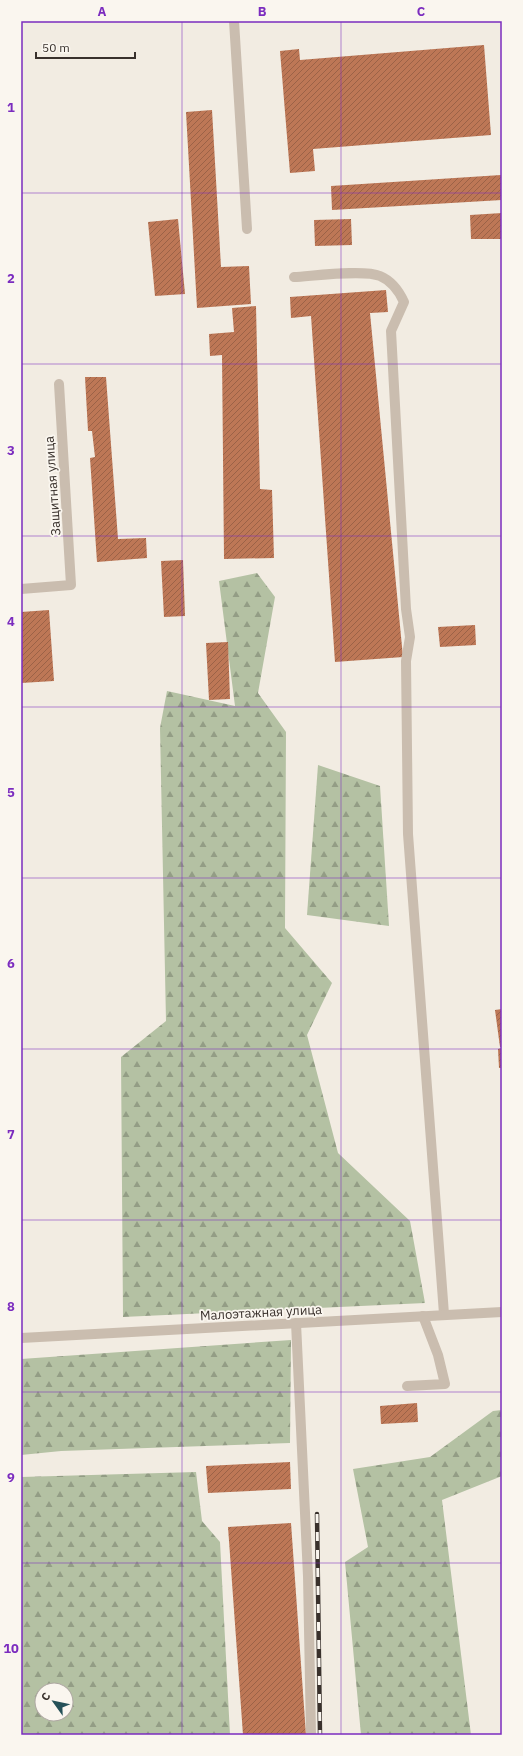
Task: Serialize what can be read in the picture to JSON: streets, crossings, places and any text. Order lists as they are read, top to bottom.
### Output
{
  "streets": {
    "street": ["Защитная улица", "Малоэтажная улица"]
  },
  "scale_bar": "50 m",
  "north": "top left",
  "grid": {
    "columns": ["A", "B", "C"],
    "rows": [
      "1",
      "2",
      "3",
      "4",
      "5",
      "6",
      "7",
      "8",
      "9",
      "10"
    ]
  }
}
